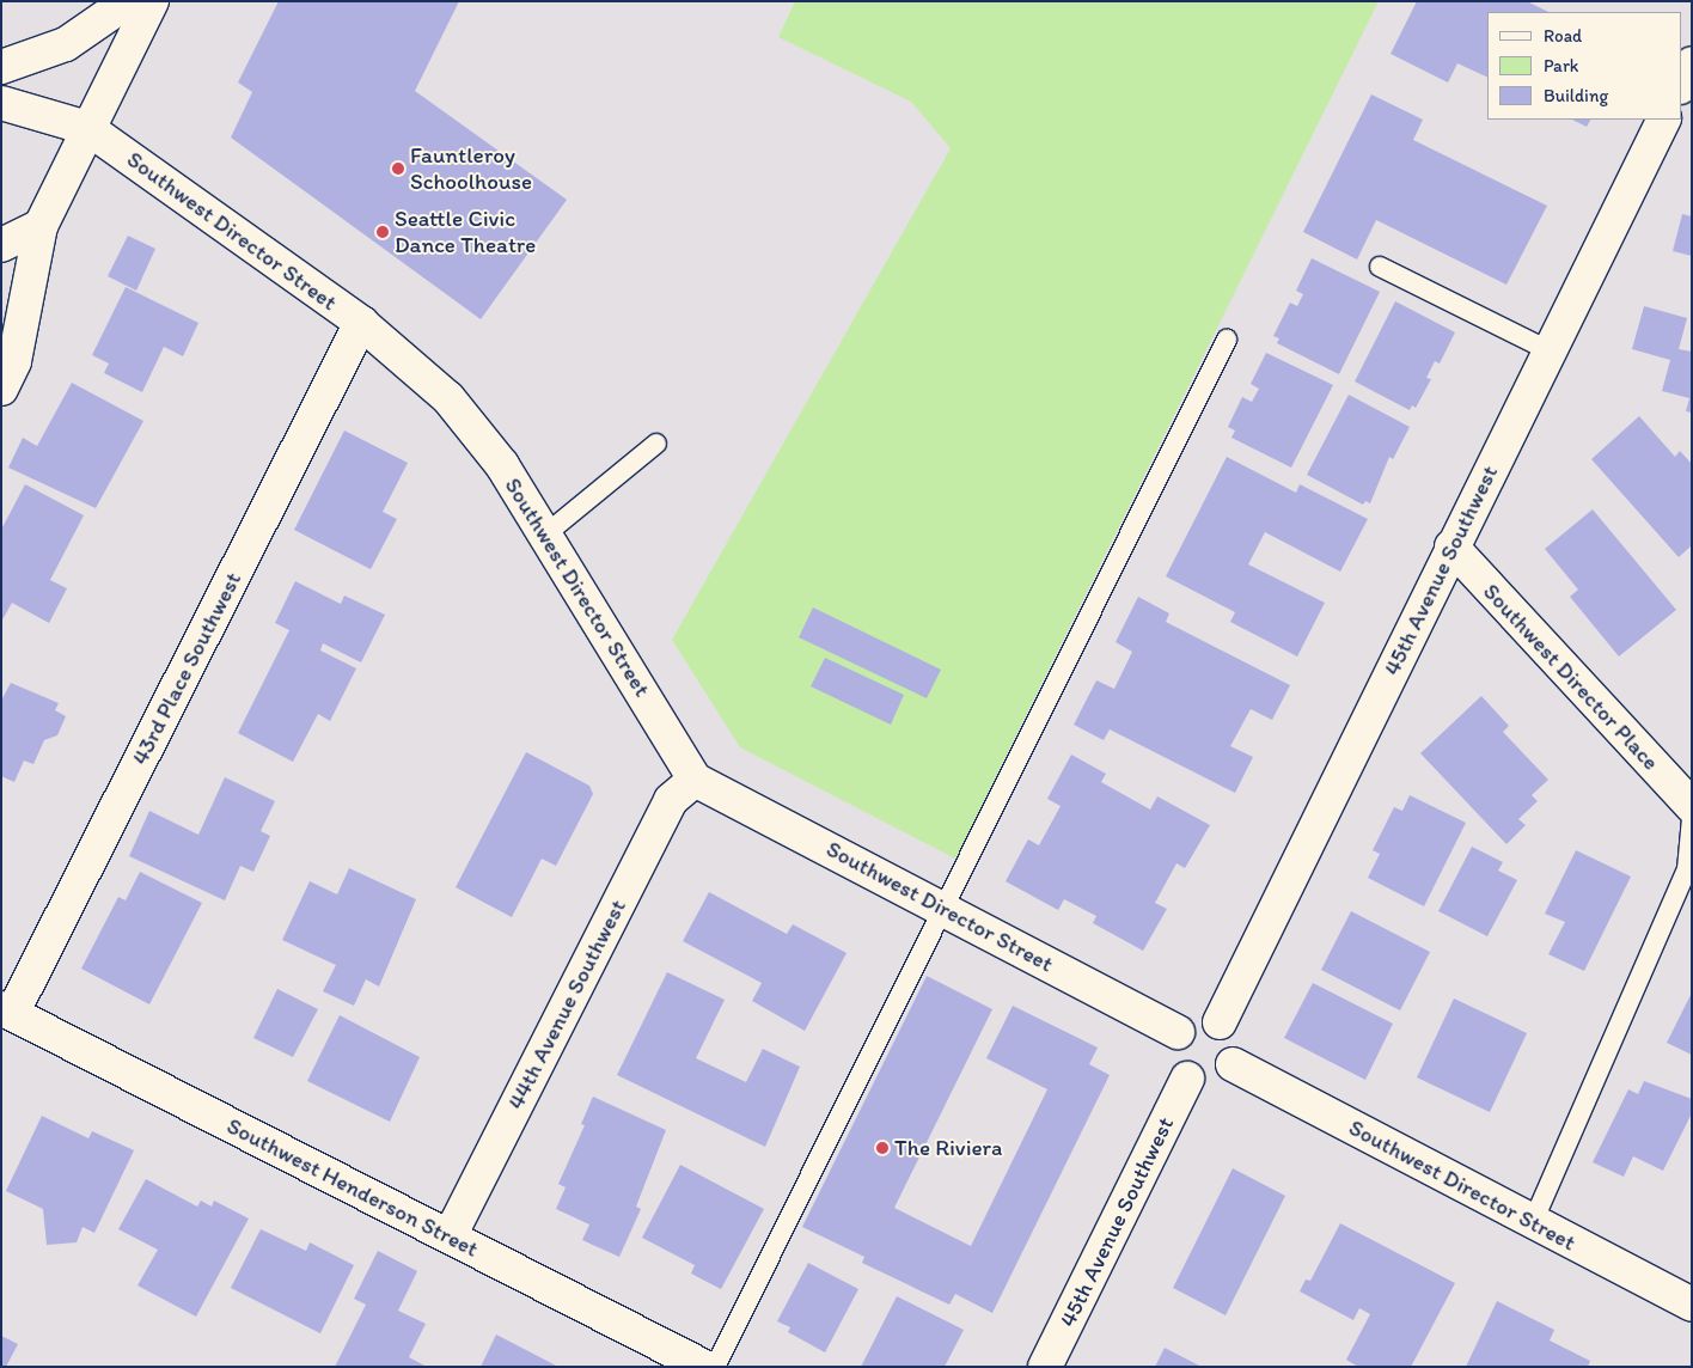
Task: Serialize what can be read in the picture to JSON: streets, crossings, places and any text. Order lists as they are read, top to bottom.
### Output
{
  "streets": {
    "street": [
      "Southwest Director Street",
      "45th Avenue Southwest",
      "43rd Place Southwest",
      "Southwest Director Place",
      "44th Avenue Southwest",
      "Southwest Henderson Street"
    ]
  },
  "crossings": [
    ["Southwest Director Street", "45th Avenue Southwest"],
    ["Southwest Director Street", "43rd Place Southwest"],
    ["Southwest Director Street", "44th Avenue Southwest"],
    ["45th Avenue Southwest", "Southwest Director Place"],
    ["43rd Place Southwest", "Southwest Henderson Street"],
    ["44th Avenue Southwest", "Southwest Henderson Street"]
  ],
  "places": ["Fauntleroy Schoolhouse", "Seattle Civic Dance Theatre", "The Riviera"],
  "legend": ["Road", "Park", "Building"]
}
